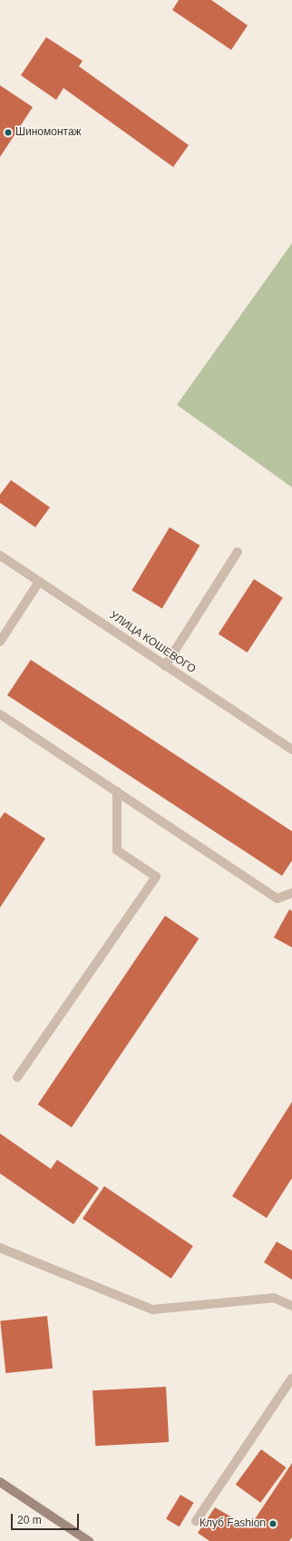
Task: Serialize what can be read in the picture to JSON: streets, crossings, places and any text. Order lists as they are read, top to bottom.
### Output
{
  "streets": {
    "street": ["УЛИЦА КОШЕВОГО"]
  },
  "places": ["Шиномонтаж", "Клуб Fashion"],
  "scale_bar": "20 m"
}
